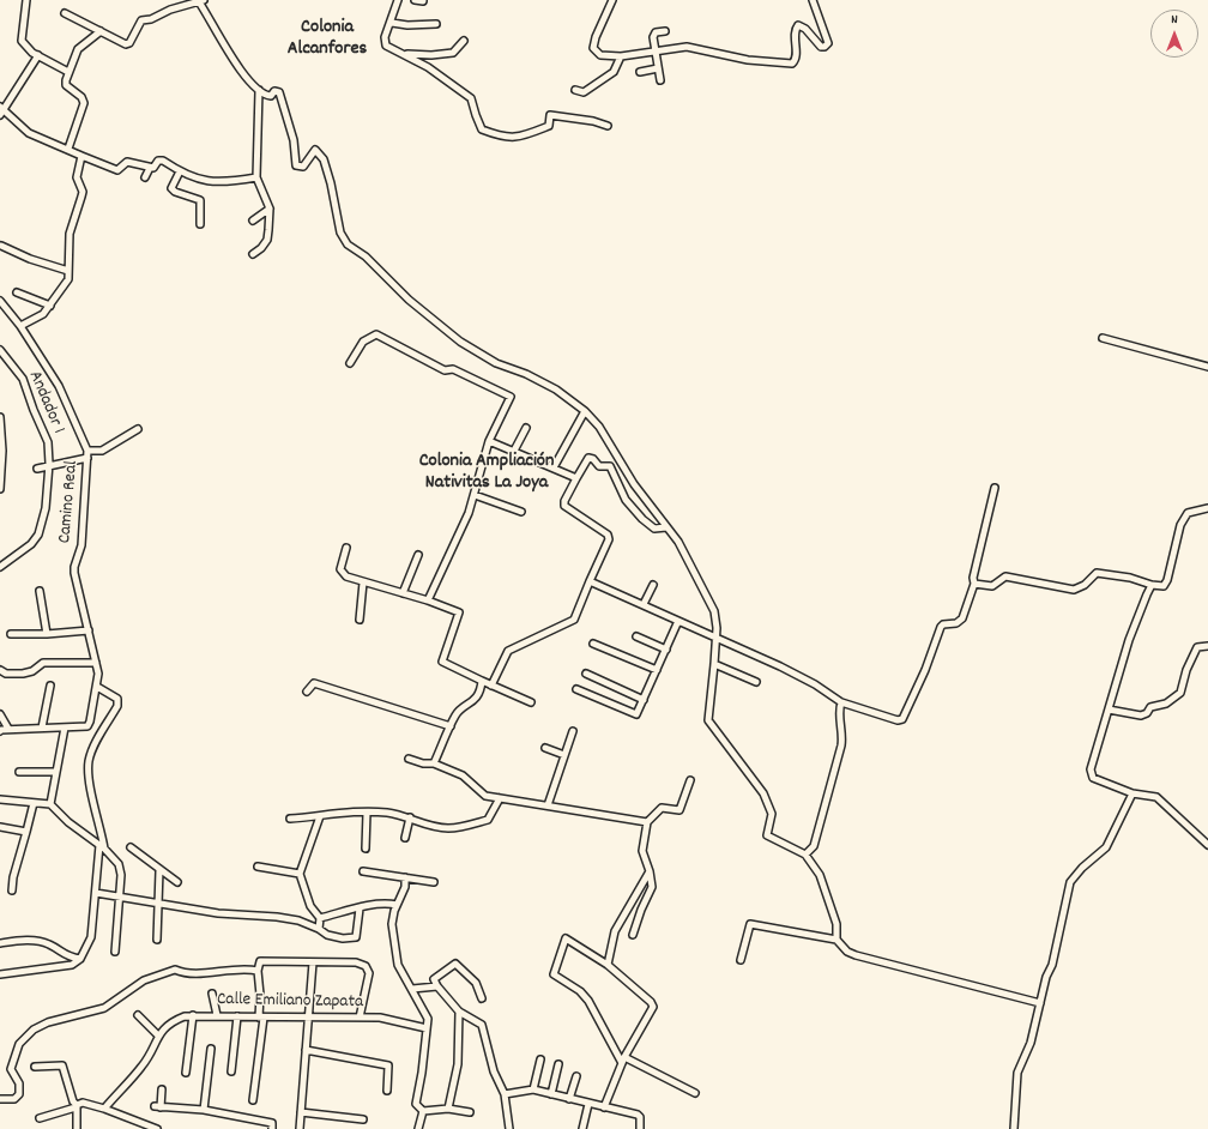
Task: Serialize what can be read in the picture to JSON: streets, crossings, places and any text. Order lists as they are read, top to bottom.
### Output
{
  "streets": {
    "street": ["Andador 1", "Camino Real", "Calle Emiliano Zapata"]
  },
  "districts": ["Colonia Alcanfores", "Colonia Ampliación Nativitas La Joya"],
  "north": "top"
}
